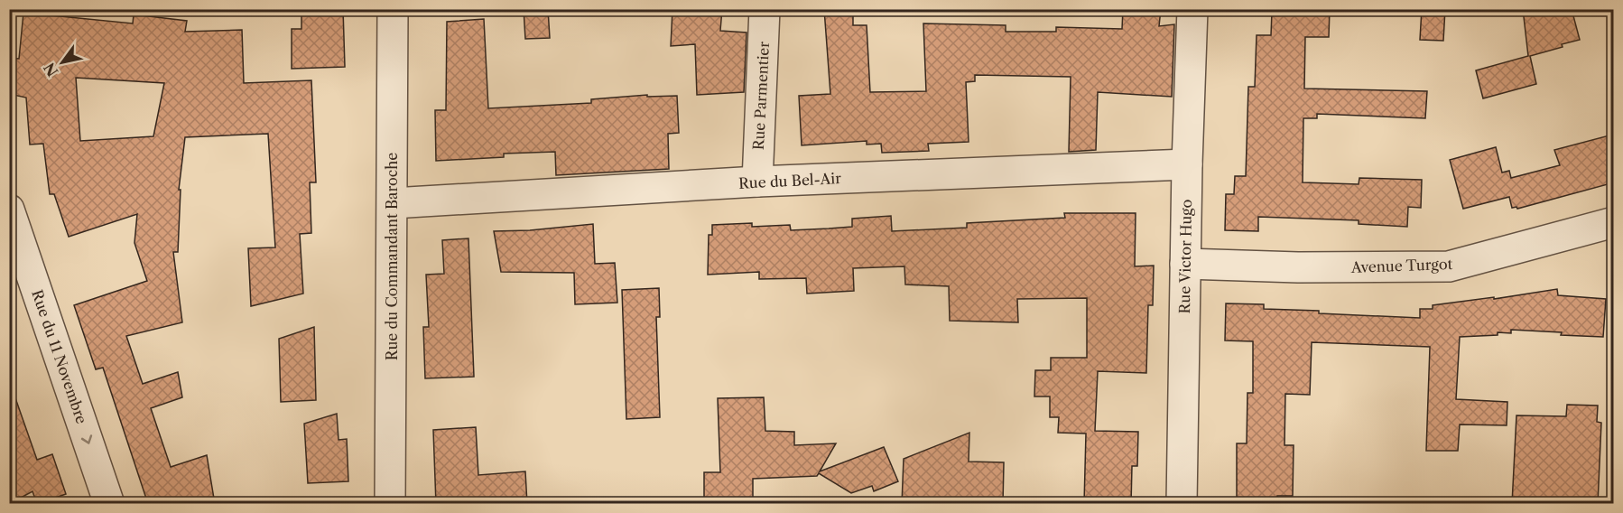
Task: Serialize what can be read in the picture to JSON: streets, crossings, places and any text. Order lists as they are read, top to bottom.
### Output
{
  "streets": {
    "street": [
      "Rue Parmentier",
      "Rue du Bel-Air",
      "Rue du Commandant Baroche",
      "Rue Victor Hugo",
      "Avenue Turgot",
      "Rue du 11 Novembre"
    ]
  },
  "crossings": [
    ["Rue Parmentier", "Rue du Bel-Air"],
    ["Rue du Bel-Air", "Rue du Commandant Baroche"],
    ["Rue du Bel-Air", "Rue Victor Hugo"],
    ["Rue Victor Hugo", "Avenue Turgot"]
  ],
  "one_way": ["Rue du 11 Novembre"],
  "north": "bottom left"
}
